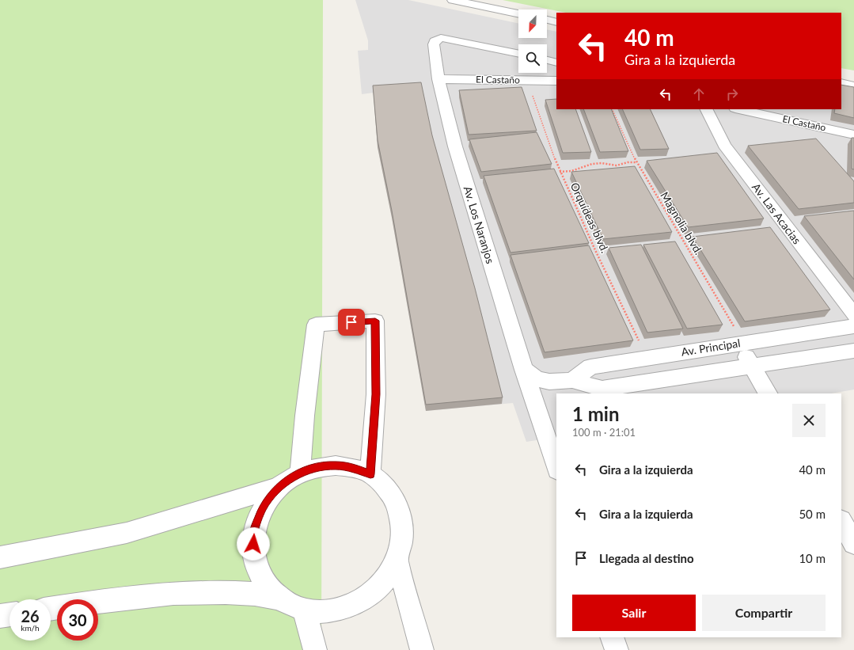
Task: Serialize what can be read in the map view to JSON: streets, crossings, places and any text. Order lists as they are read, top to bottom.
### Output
{
  "streets": {
    "street": [
      "El Castaño",
      "Av. Las Acacias",
      "Av. Los Naranjos",
      "Av. Principal"
    ],
    "path": ["Orquídeas blvd.", "Magnolia blvd."]
  },
  "crossings": [
    ["El Castaño", "Orquídeas blvd."],
    ["El Castaño", "Av. Los Naranjos"],
    ["Orquídeas blvd.", "Av. Principal"],
    ["Magnolia blvd.", "Av. Principal"]
  ],
  "north": "bottom left",
  "page": {
    "turn": ["40 m", "Gira a la izquierda"],
    "heading": ["1 min", "100 m · 21:01"],
    "list": [
      {
        "name": "Gira a la izquierda",
        "value": "40 m"
      },
      {
        "name": "Gira a la izquierda",
        "value": "50 m"
      },
      {
        "name": "Llegada al destino",
        "value": "10 m"
      }
    ],
    "buttons": ["Salir", "Compartir"],
    "speed": "26 km/h",
    "limit": "30"
  }
}
